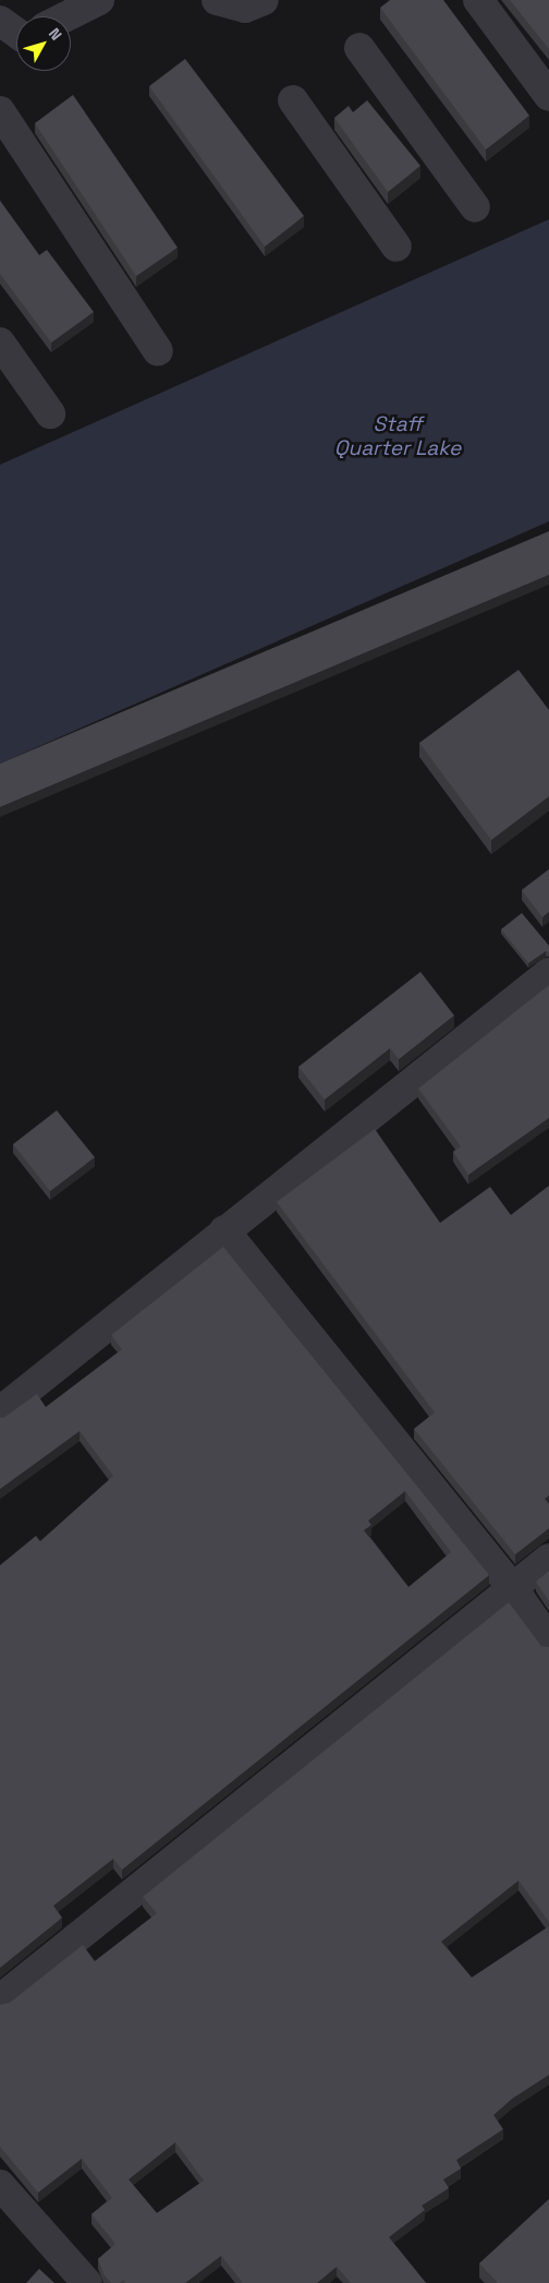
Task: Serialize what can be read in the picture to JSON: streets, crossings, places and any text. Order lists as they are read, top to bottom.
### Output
{
  "water": ["Staff Quarter Lake"],
  "north": "top right"
}
